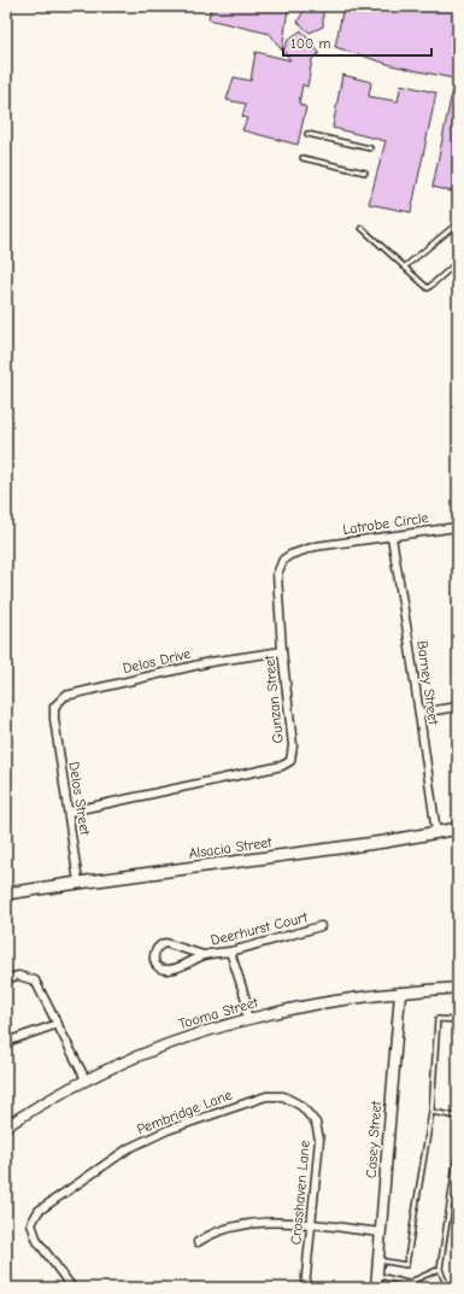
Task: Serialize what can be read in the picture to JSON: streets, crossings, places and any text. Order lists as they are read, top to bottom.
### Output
{
  "streets": {
    "main road": ["Alsacia Street"],
    "street": [
      "Latrobe Circle",
      "Delos Drive",
      "Barney Street",
      "Gunzan Street",
      "Delos Street",
      "Deerhurst Court",
      "Tooma Street",
      "Pembridge Lane",
      "Casey Street",
      "Crosshaven Lane"
    ]
  },
  "crossings": [
    ["Latrobe Circle", "Barney Street"],
    ["Latrobe Circle", "Gunzan Street"],
    ["Delos Drive", "Gunzan Street"],
    ["Delos Drive", "Delos Street"],
    ["Barney Street", "Alsacia Street"],
    ["Gunzan Street", "Delos Street"],
    ["Delos Street", "Alsacia Street"],
    ["Tooma Street", "Casey Street"],
    ["Pembridge Lane", "Crosshaven Lane"]
  ],
  "scale_bar": "100 m"
}
